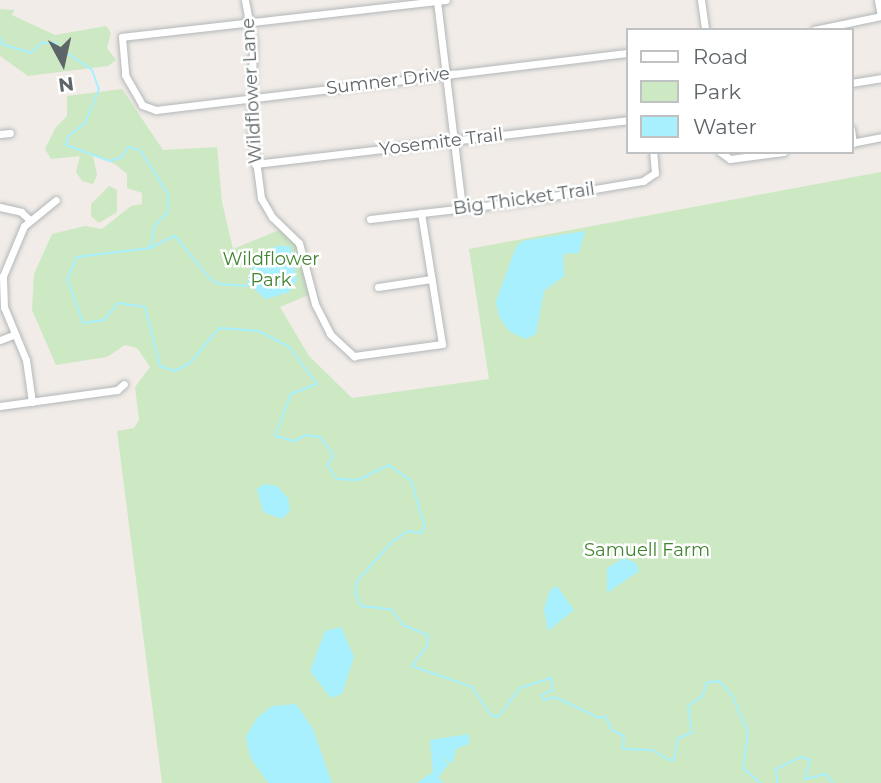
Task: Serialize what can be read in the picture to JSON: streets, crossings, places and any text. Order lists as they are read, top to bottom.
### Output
{
  "streets": {
    "street": [
      "Sumner Drive",
      "Wildflower Lane",
      "Yosemite Trail",
      "Big Thicket Trail"
    ]
  },
  "crossings": [
    ["Sumner Drive", "Wildflower Lane"],
    ["Wildflower Lane", "Yosemite Trail"]
  ],
  "parks": ["Wildflower Park", "Samuell Farm"],
  "legend": ["Road", "Park", "Water"],
  "north": "bottom"
}
